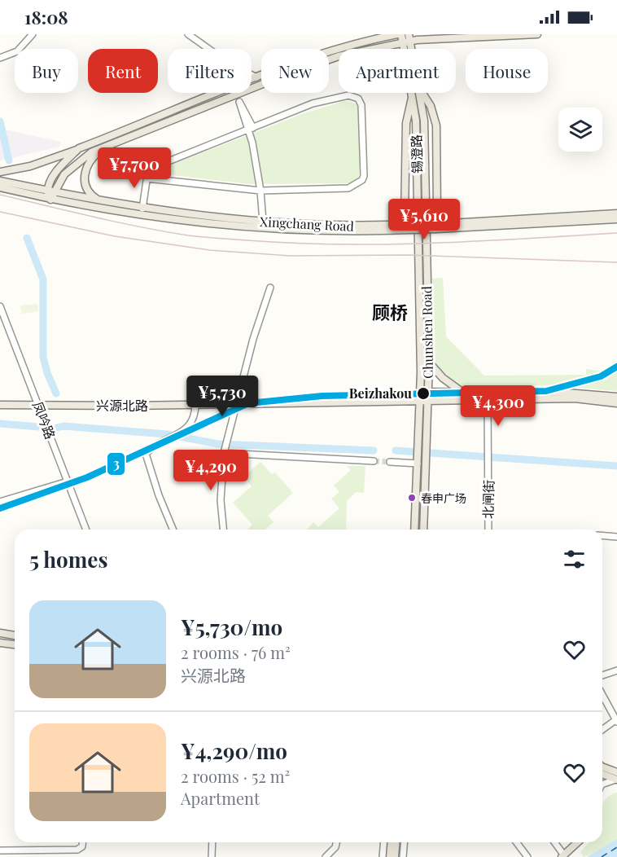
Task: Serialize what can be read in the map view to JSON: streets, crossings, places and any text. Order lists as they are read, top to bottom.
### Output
{
  "streets": {
    "main road": [
      "锡澄路",
      "Xingchang Road",
      "Chunshen Road",
      "兴源北路"
    ],
    "street": ["凤吟路", "北闸街"]
  },
  "crossings": [
    ["锡澄路", "Chunshen Road"],
    ["Chunshen Road", "兴源北路"],
    ["兴源北路", "凤吟路"],
    ["兴源北路", "北闸街"]
  ],
  "districts": ["顾桥"],
  "places": ["Beizhakou", "春申广场"],
  "lines": ["transit line 3"],
  "page": {
    "status": "18:08",
    "chip": [
      "Buy",
      "Rent",
      "Filters",
      "New",
      "Apartment",
      "House"
    ],
    "price": [
      "¥7,700",
      "¥5,610",
      "¥5,730",
      "¥4,300",
      "¥4,290"
    ],
    "heading": "5 homes",
    "list": [
      {
        "name": "¥5,730/mo",
        "note": "2 rooms · 76 m² · 兴源北路"
      },
      {
        "name": "¥4,290/mo",
        "note": "2 rooms · 52 m² · Apartment"
      }
    ]
  }
}
